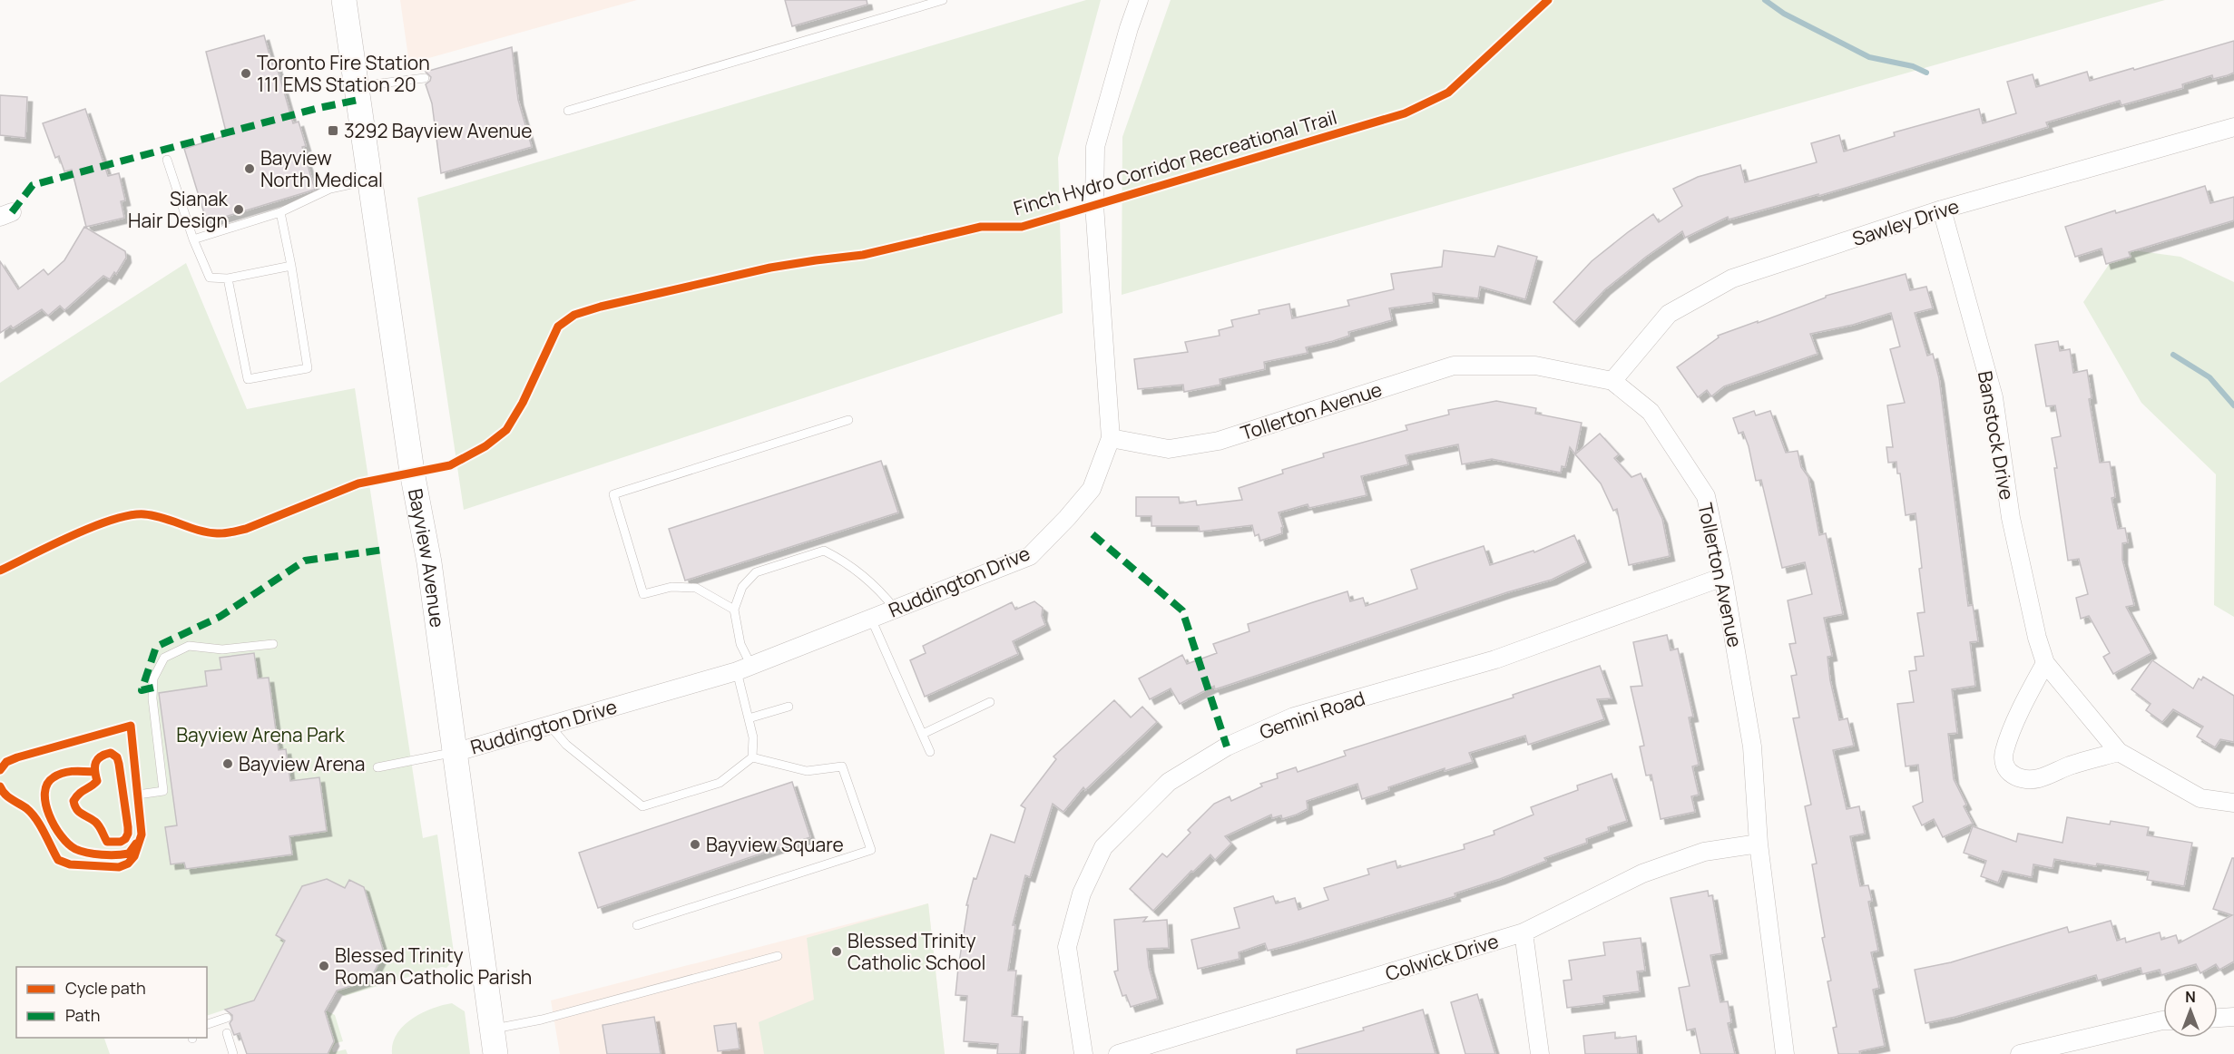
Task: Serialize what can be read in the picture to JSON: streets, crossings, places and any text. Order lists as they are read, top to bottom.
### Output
{
  "streets": {
    "main road": ["Bayview Avenue"],
    "street": [
      "Sawley Drive",
      "Tollerton Avenue",
      "Banstock Drive",
      "Ruddington Drive",
      "Gemini Road",
      "Colwick Drive"
    ],
    "cycle path": ["Finch Hydro Corridor Recreational Trail"]
  },
  "crossings": [
    ["Sawley Drive", "Tollerton Avenue"],
    ["Sawley Drive", "Banstock Drive"],
    ["Tollerton Avenue", "Ruddington Drive"],
    ["Tollerton Avenue", "Gemini Road"],
    ["Tollerton Avenue", "Colwick Drive"],
    ["Bayview Avenue", "Ruddington Drive"]
  ],
  "parks": ["Bayview Arena Park"],
  "places": {
    "other": [
      "Toronto Fire Station 111 EMS Station 20",
      "Bayview North Medical",
      "Sianak Hair Design",
      "Bayview Arena",
      "Bayview Square",
      "Blessed Trinity Catholic School",
      "Blessed Trinity Roman Catholic Parish"
    ],
    "transit": ["3292 Bayview Avenue"]
  },
  "legend": ["Cycle path", "Path"],
  "north": "top"
}
